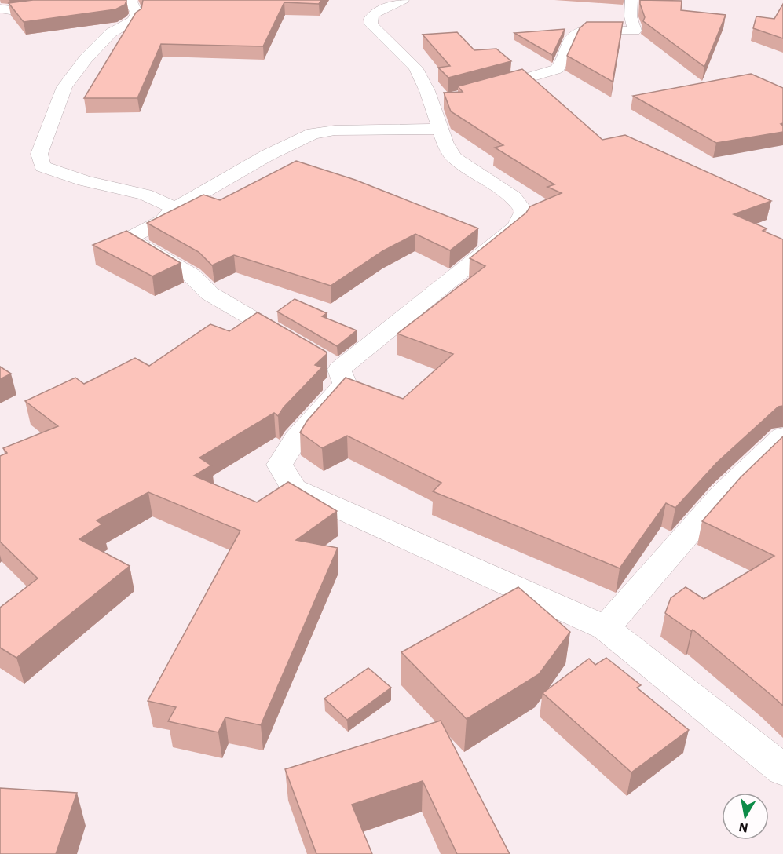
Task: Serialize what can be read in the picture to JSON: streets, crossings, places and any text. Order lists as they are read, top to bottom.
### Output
{
  "north": "bottom"
}
